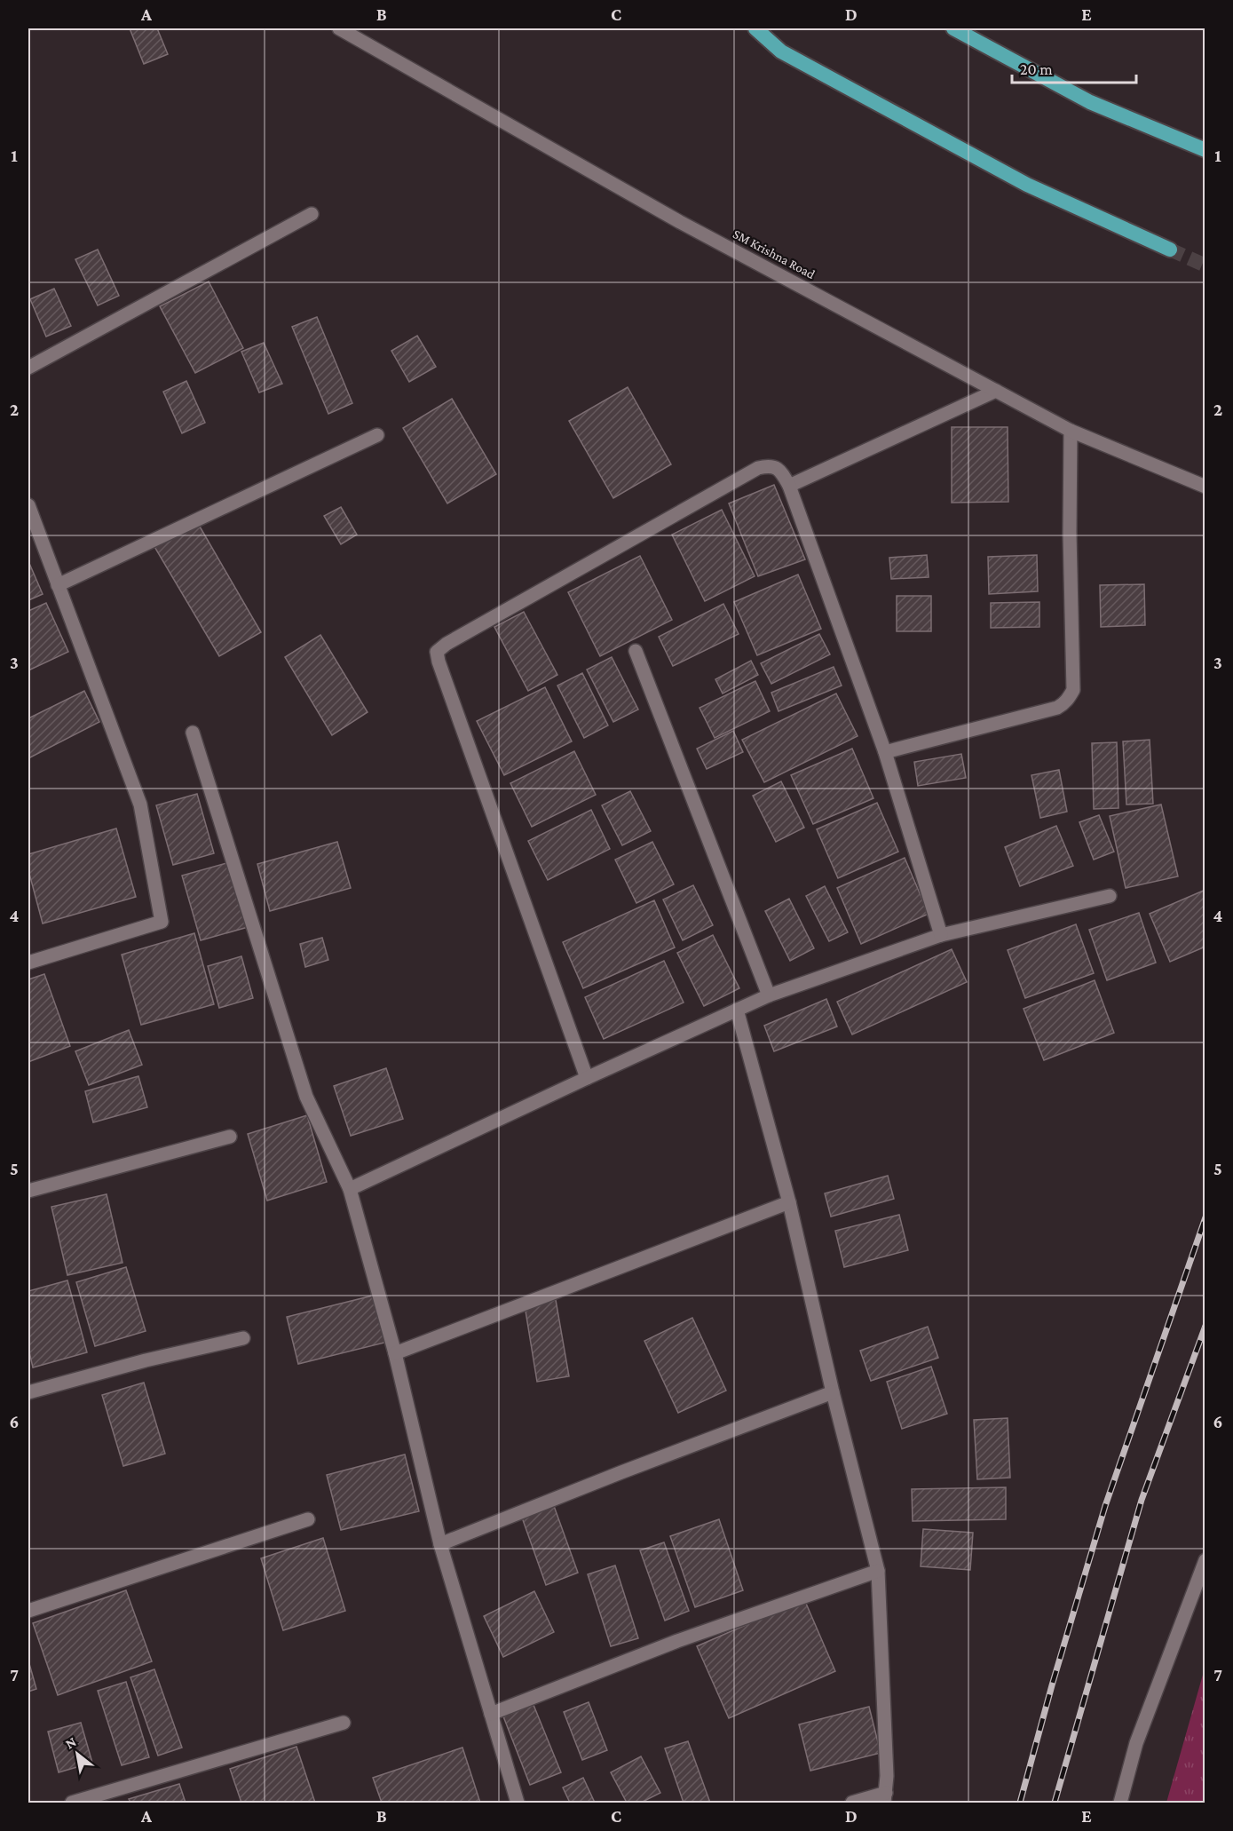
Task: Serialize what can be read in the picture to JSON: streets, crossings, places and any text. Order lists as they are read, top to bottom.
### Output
{
  "streets": {
    "street": ["SM Krishna Road"]
  },
  "scale_bar": "20 m",
  "north": "top left",
  "grid": {
    "columns": [
      "A",
      "B",
      "C",
      "D",
      "E"
    ],
    "rows": [
      "1",
      "2",
      "3",
      "4",
      "5",
      "6",
      "7"
    ]
  }
}
